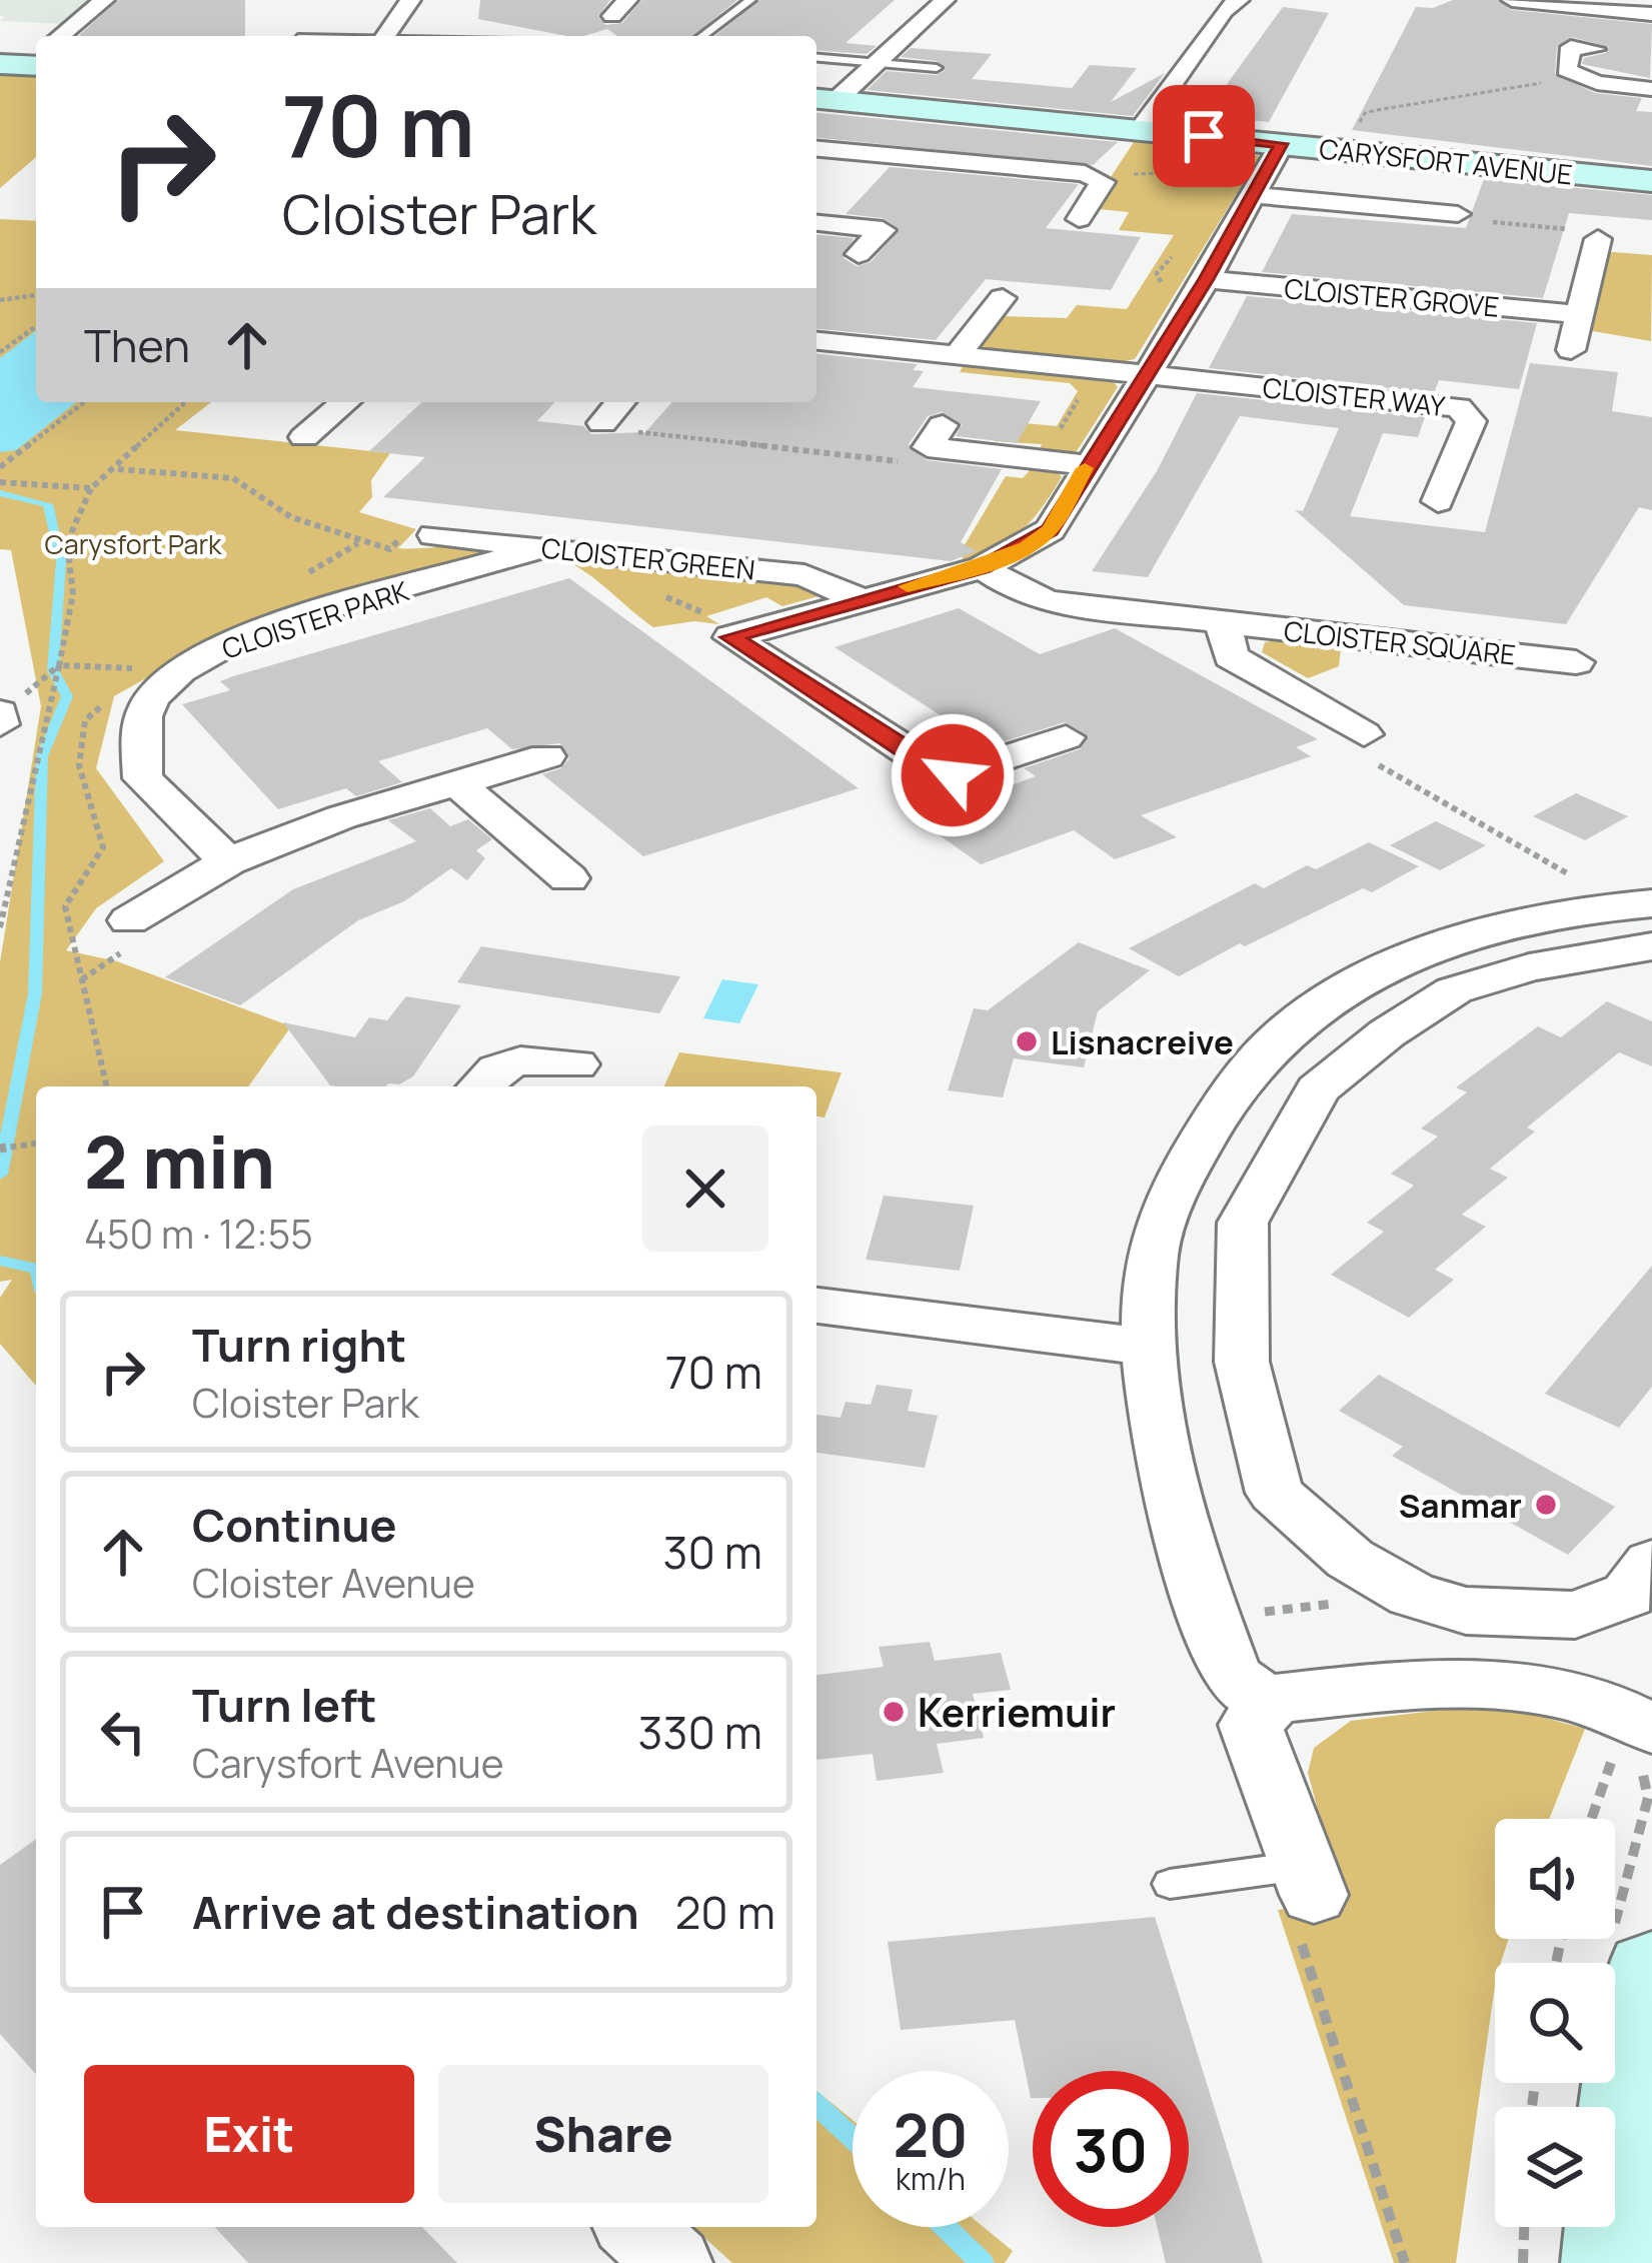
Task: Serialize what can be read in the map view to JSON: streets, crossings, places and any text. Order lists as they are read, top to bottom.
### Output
{
  "streets": {
    "main road": ["CARYSFORT AVENUE"],
    "street": [
      "CLOISTER GROVE",
      "CLOISTER WAY",
      "CLOISTER GREEN",
      "CLOISTER PARK",
      "CLOISTER SQUARE"
    ]
  },
  "crossings": [
    ["CLOISTER GREEN", "CLOISTER PARK"]
  ],
  "parks": ["Carysfort Park"],
  "places": ["Lisnacreive", "Sanmar", "Kerriemuir"],
  "page": {
    "turn": ["70 m", "Cloister Park"],
    "then": "Then",
    "heading": ["2 min", "450 m · 12:55"],
    "list": [
      {
        "name": "Turn right",
        "note": "Cloister Park",
        "value": "70 m"
      },
      {
        "name": "Continue",
        "note": "Cloister Avenue",
        "value": "30 m"
      },
      {
        "name": "Turn left",
        "note": "Carysfort Avenue",
        "value": "330 m"
      },
      {
        "name": "Arrive at destination",
        "value": "20 m"
      }
    ],
    "buttons": ["Exit", "Share"],
    "speed": "20 km/h",
    "limit": "30"
  }
}
